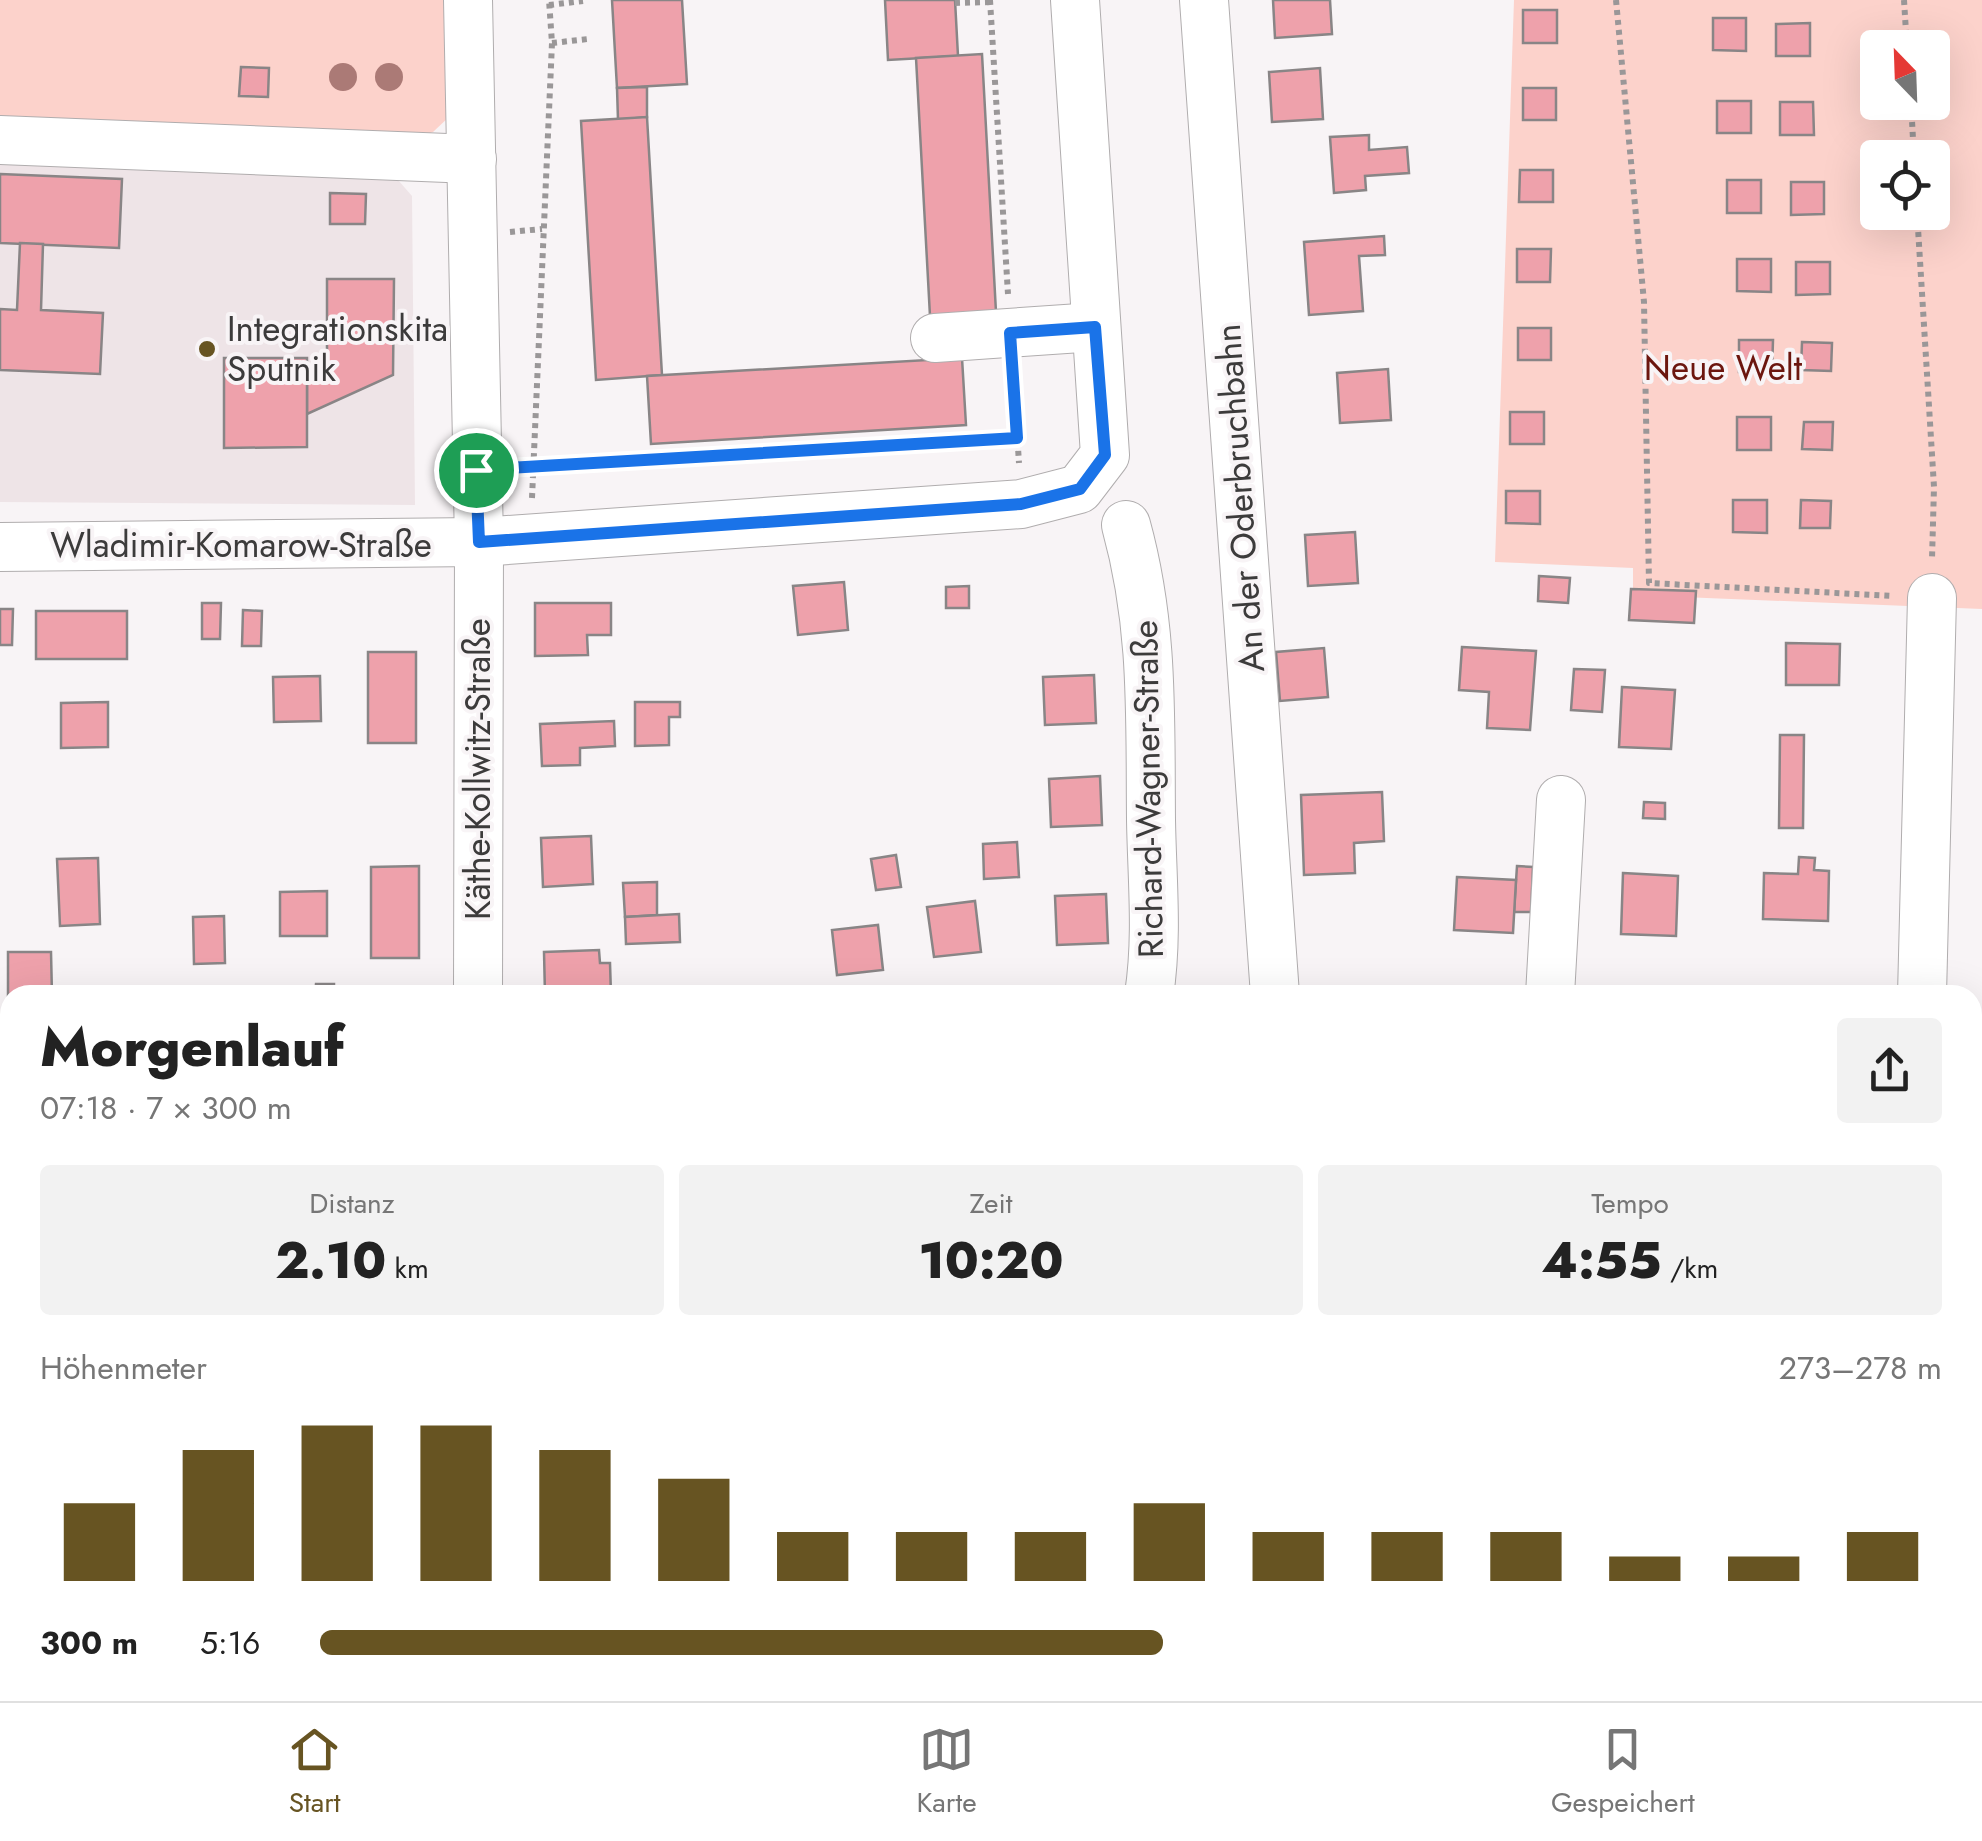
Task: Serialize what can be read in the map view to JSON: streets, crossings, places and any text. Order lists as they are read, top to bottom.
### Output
{
  "streets": {
    "street": [
      "An der Oderbruchbahn",
      "Wladimir-Komarow-Straße",
      "Käthe-Kollwitz-Straße",
      "Richard-Wagner-Straße"
    ]
  },
  "crossings": [
    ["Wladimir-Komarow-Straße", "Käthe-Kollwitz-Straße"]
  ],
  "parks": ["Neue Welt"],
  "places": ["Integrationskita Sputnik"],
  "north": "top left",
  "page": {
    "heading": ["Morgenlauf", "07:18 · 7 × 300 m"],
    "stats": [
      ["Distanz", "2.10 km"],
      ["Zeit", "10:20"],
      ["Tempo", "4:55 /km"]
    ],
    "chart": ["Höhenmeter", "273–278 m"],
    "list": [
      {
        "name": "300 m",
        "note": "5:16"
      }
    ],
    "tabs": ["Start", "Karte", "Gespeichert"]
  }
}
